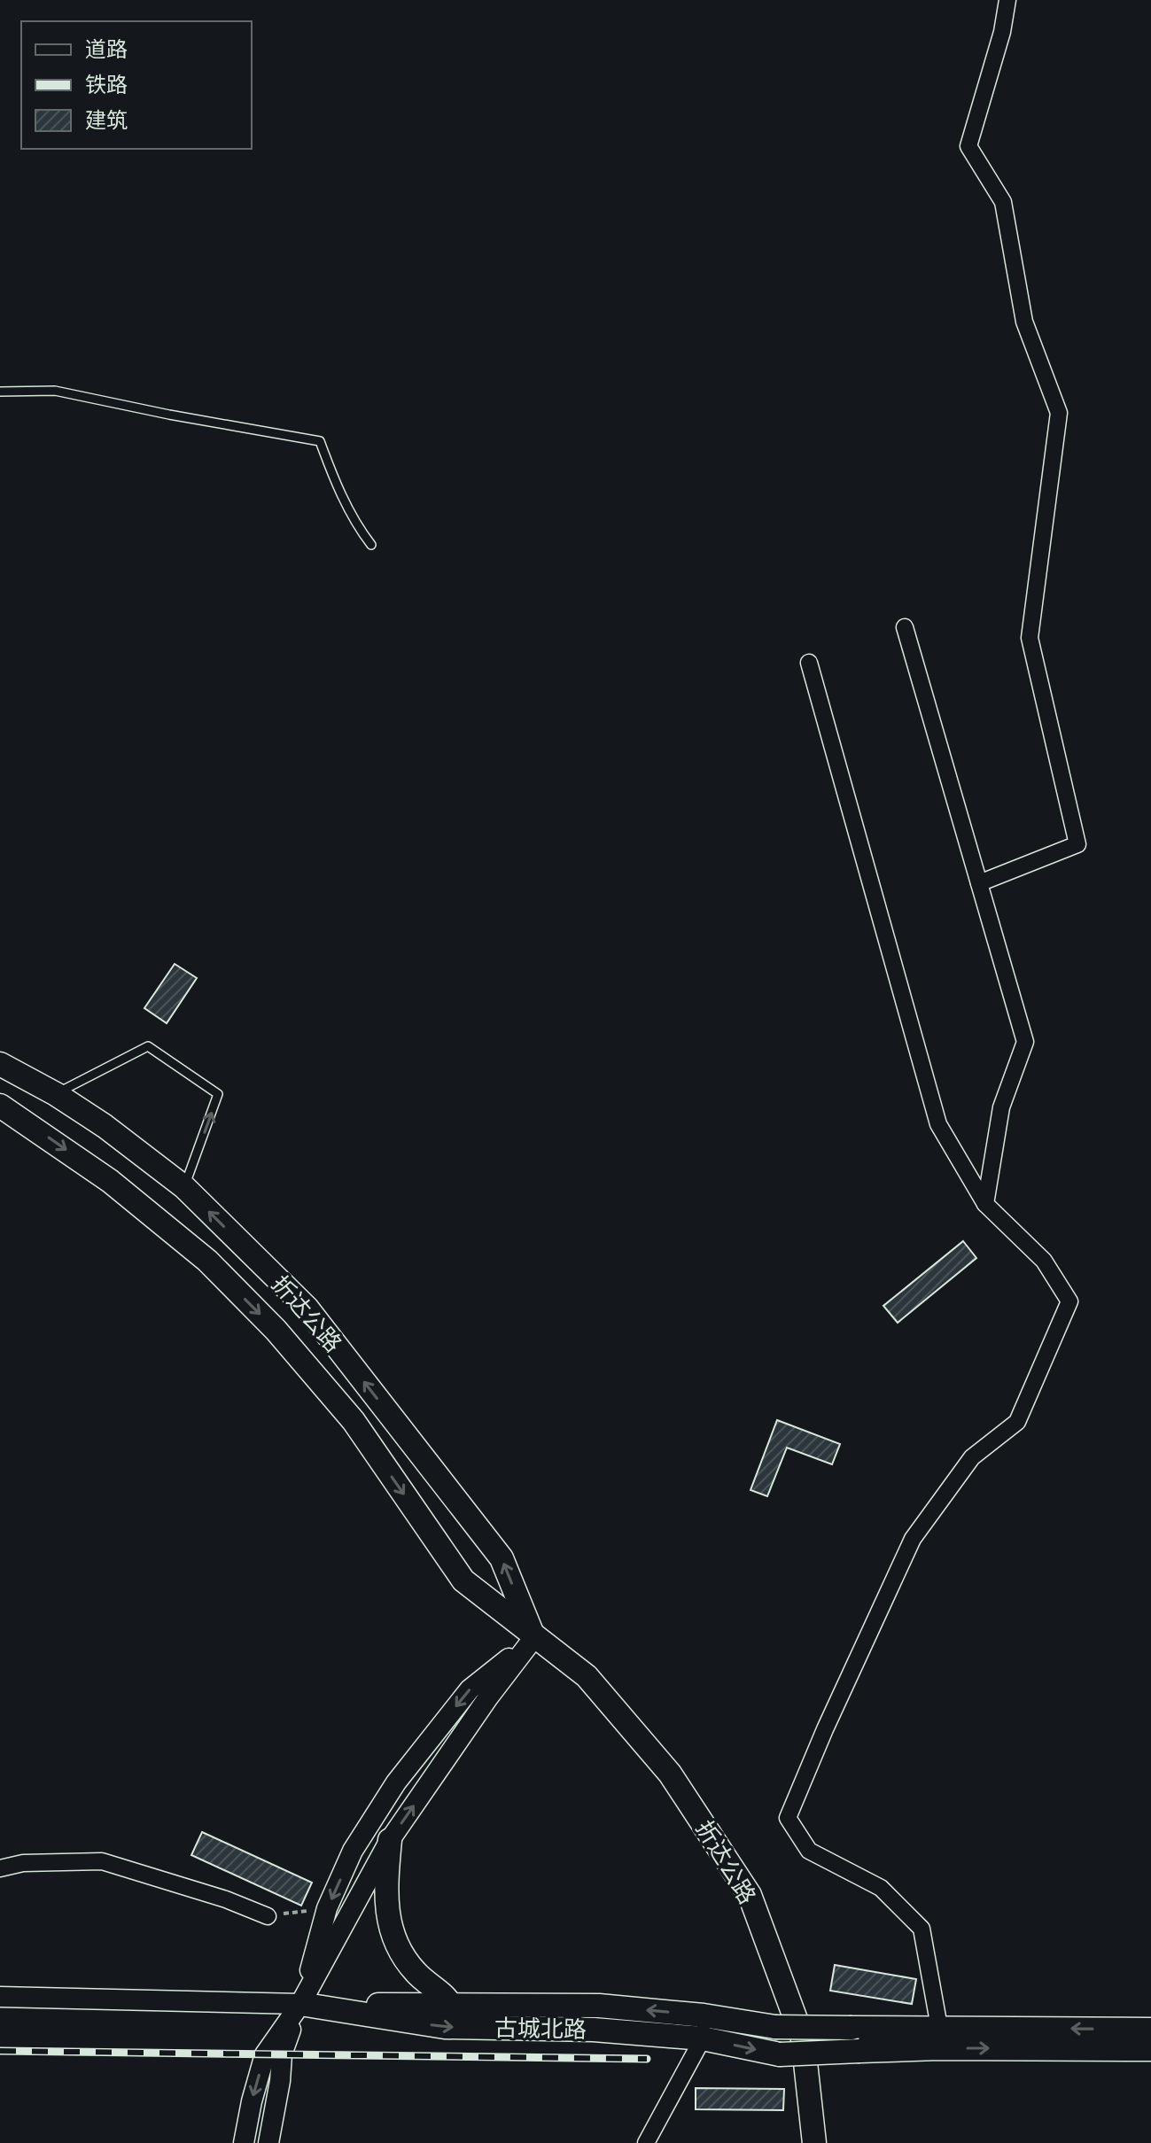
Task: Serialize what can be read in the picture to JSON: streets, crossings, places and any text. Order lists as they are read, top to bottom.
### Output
{
  "streets": {
    "main road": ["折达公路", "古城北路"]
  },
  "legend": ["道路", "铁路", "建筑"]
}
